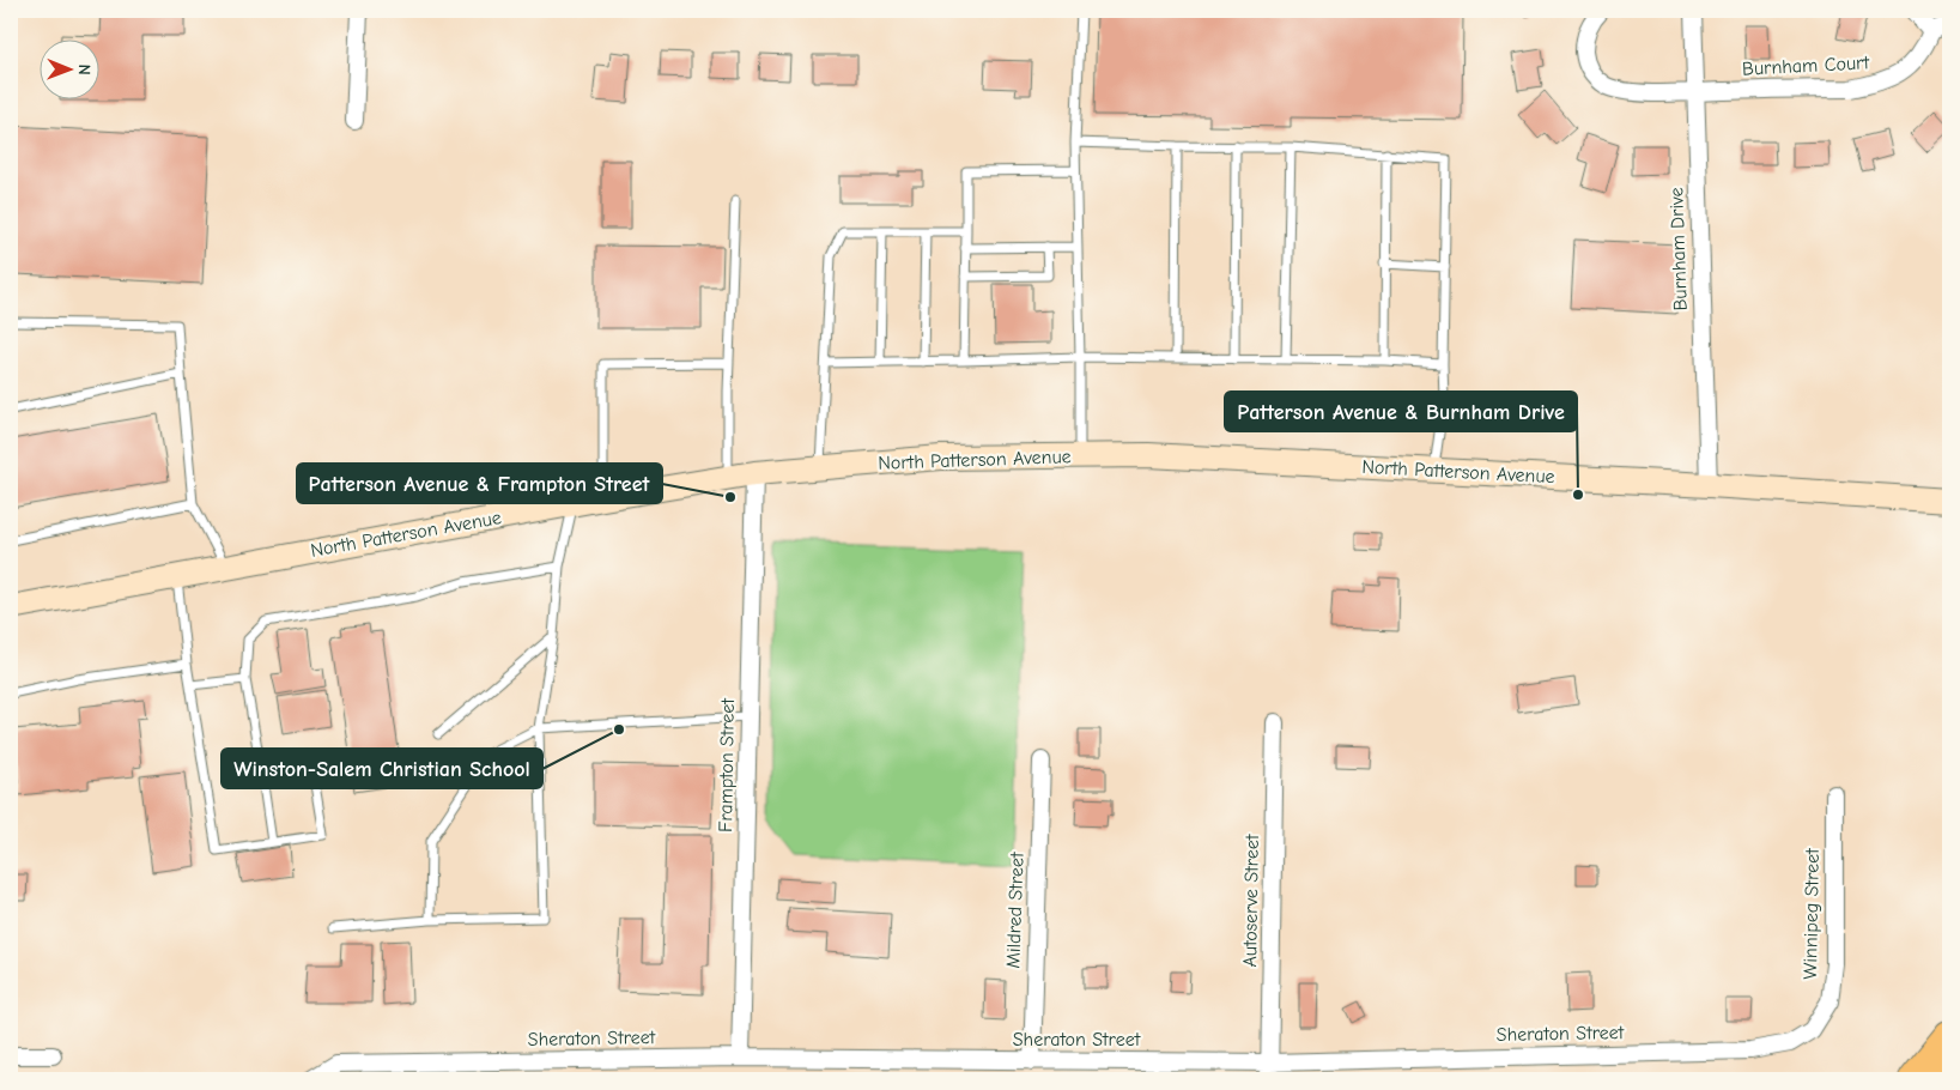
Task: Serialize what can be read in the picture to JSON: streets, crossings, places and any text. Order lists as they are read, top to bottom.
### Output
{
  "streets": {
    "main road": ["North Patterson Avenue"],
    "street": [
      "Burnham Court",
      "Burnham Drive",
      "Frampton Street",
      "Autoserve Street",
      "Mildred Street",
      "Winnipeg Street",
      "Sheraton Street"
    ]
  },
  "crossings": [
    ["Burnham Court", "Burnham Drive"],
    ["Burnham Drive", "North Patterson Avenue"],
    ["North Patterson Avenue", "Frampton Street"],
    ["Frampton Street", "Sheraton Street"],
    ["Autoserve Street", "Sheraton Street"],
    ["Mildred Street", "Sheraton Street"],
    ["Winnipeg Street", "Sheraton Street"]
  ],
  "places": ["Patterson Avenue & Burnham Drive", "Patterson Avenue & Frampton Street", "Winston-Salem Christian School"],
  "north": "right"
}
